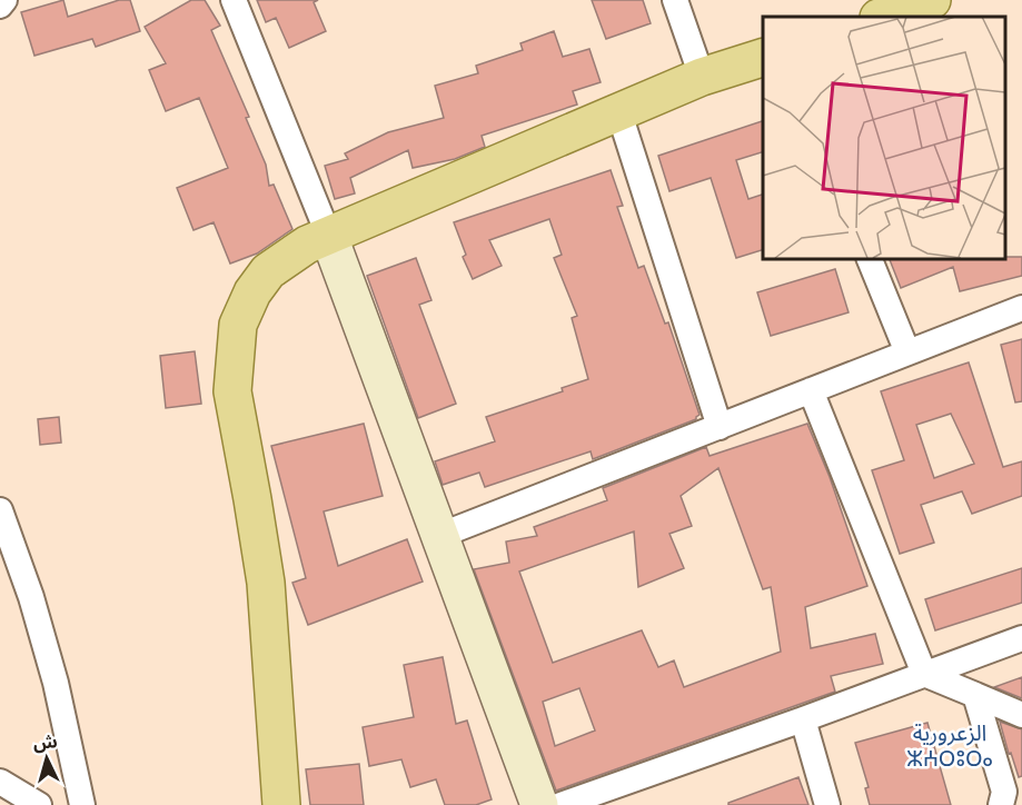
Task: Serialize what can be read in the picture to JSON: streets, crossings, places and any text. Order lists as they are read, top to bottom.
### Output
{
  "districts": ["الزعرورية ⵣⵄⵔⵓⵔⴰ"],
  "north": "top"
}
